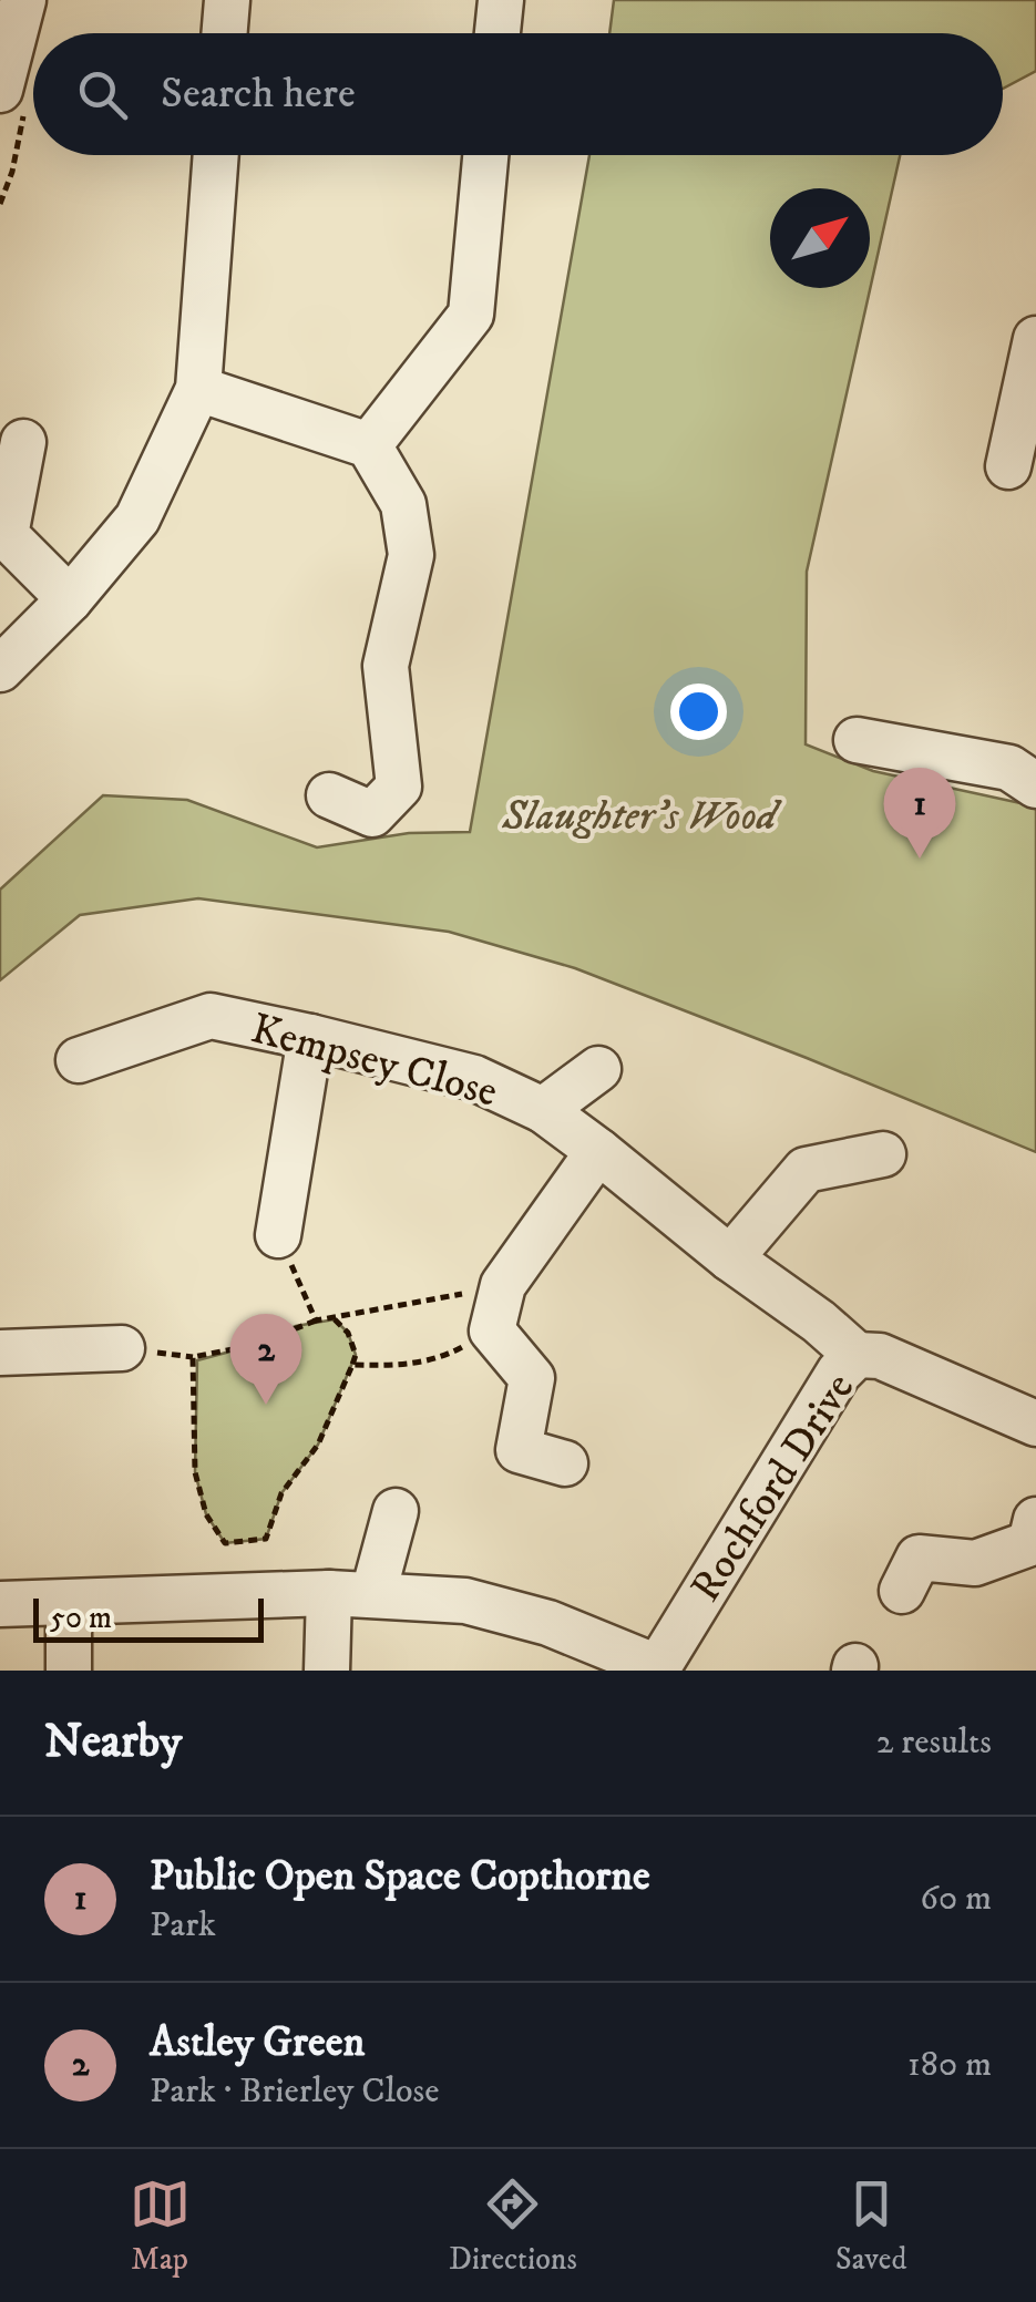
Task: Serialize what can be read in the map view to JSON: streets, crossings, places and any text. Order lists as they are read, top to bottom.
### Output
{
  "streets": {
    "street": ["Kempsey Close", "Rochford Drive"]
  },
  "crossings": [
    ["Kempsey Close", "Rochford Drive"]
  ],
  "parks": ["Slaughter's Wood"],
  "scale_bar": "50 m",
  "north": "top right",
  "page": {
    "search": "Search here",
    "pins": ["1", "2"],
    "scale": "50 m",
    "heading": ["Nearby", "2 results"],
    "list": [
      {
        "mark": "1",
        "name": "Public Open Space Copthorne",
        "note": "Park",
        "value": "60 m"
      },
      {
        "mark": "2",
        "name": "Astley Green",
        "note": "Park · Brierley Close",
        "value": "180 m"
      }
    ],
    "nav": ["Map", "Directions", "Saved"]
  }
}
